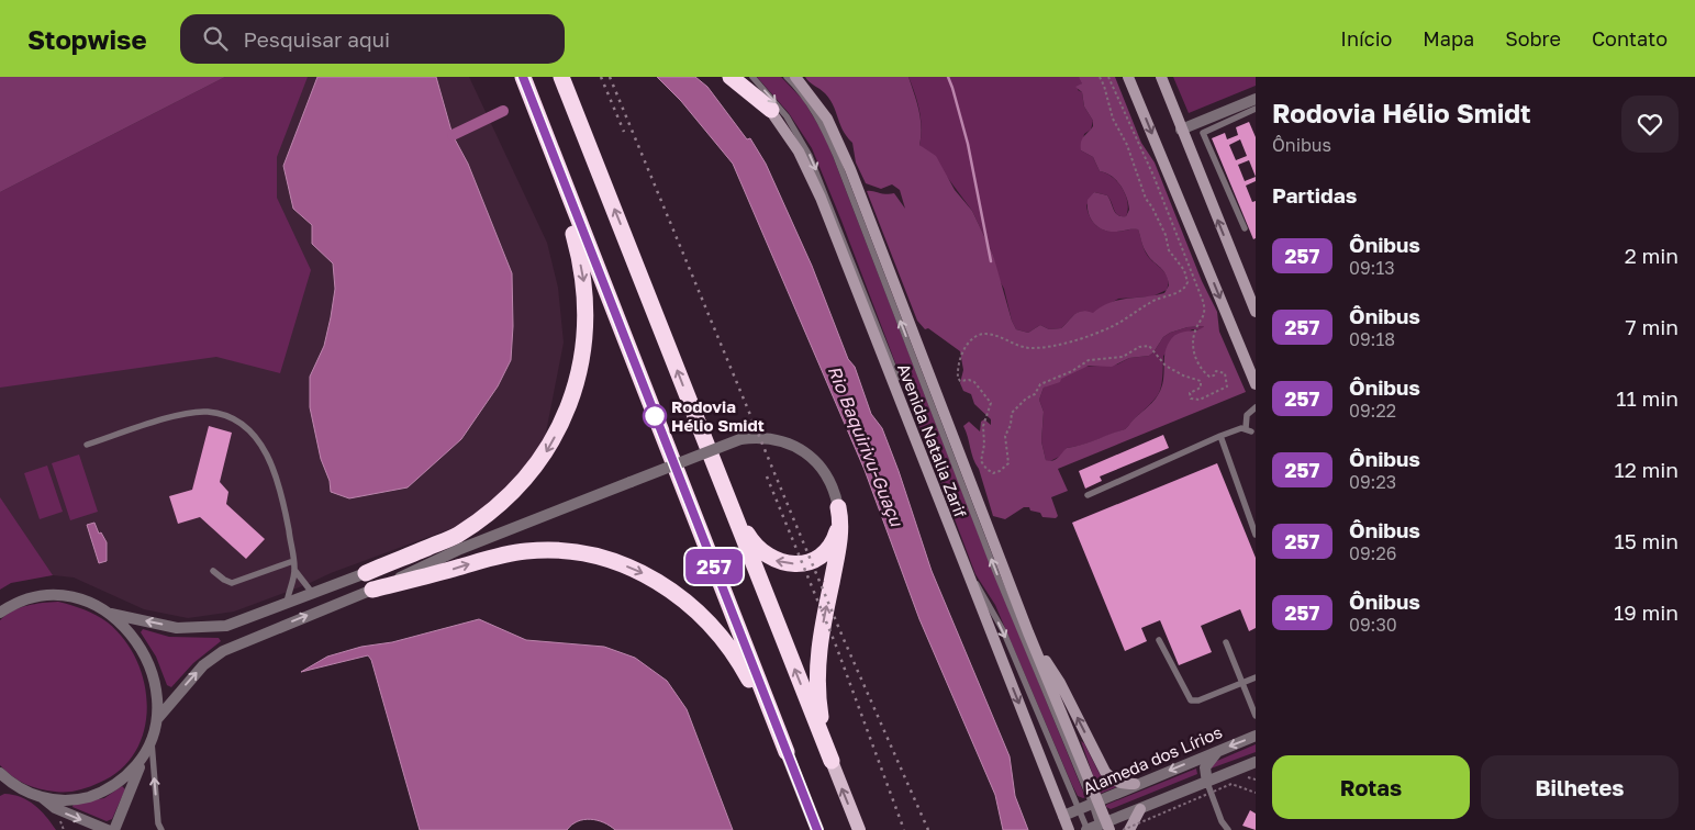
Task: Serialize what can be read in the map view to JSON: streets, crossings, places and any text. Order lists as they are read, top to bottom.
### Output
{
  "streets": {
    "main road": ["Avenida Natalia Zarif"],
    "street": ["Alameda dos Lírios"]
  },
  "crossings": [
    ["Avenida Natalia Zarif", "Alameda dos Lírios"]
  ],
  "water": ["Rio Baquirivu-Guaçu"],
  "places": ["Rodovia Hélio Smidt"],
  "lines": ["bus line 257"],
  "page": {
    "header": "Stopwise",
    "search": "Pesquisar aqui",
    "nav": [
      "Início",
      "Mapa",
      "Sobre",
      "Contato"
    ],
    "on_map": "257",
    "heading": [
      ["Rodovia Hélio Smidt", "Ônibus"],
      "Partidas"
    ],
    "list": [
      {
        "mark": "257",
        "name": "Ônibus",
        "note": "09:13",
        "value": "2 min"
      },
      {
        "mark": "257",
        "name": "Ônibus",
        "note": "09:18",
        "value": "7 min"
      },
      {
        "mark": "257",
        "name": "Ônibus",
        "note": "09:22",
        "value": "11 min"
      },
      {
        "mark": "257",
        "name": "Ônibus",
        "note": "09:23",
        "value": "12 min"
      },
      {
        "mark": "257",
        "name": "Ônibus",
        "note": "09:26",
        "value": "15 min"
      },
      {
        "mark": "257",
        "name": "Ônibus",
        "note": "09:30",
        "value": "19 min"
      }
    ],
    "buttons": ["Rotas", "Bilhetes"]
  }
}
